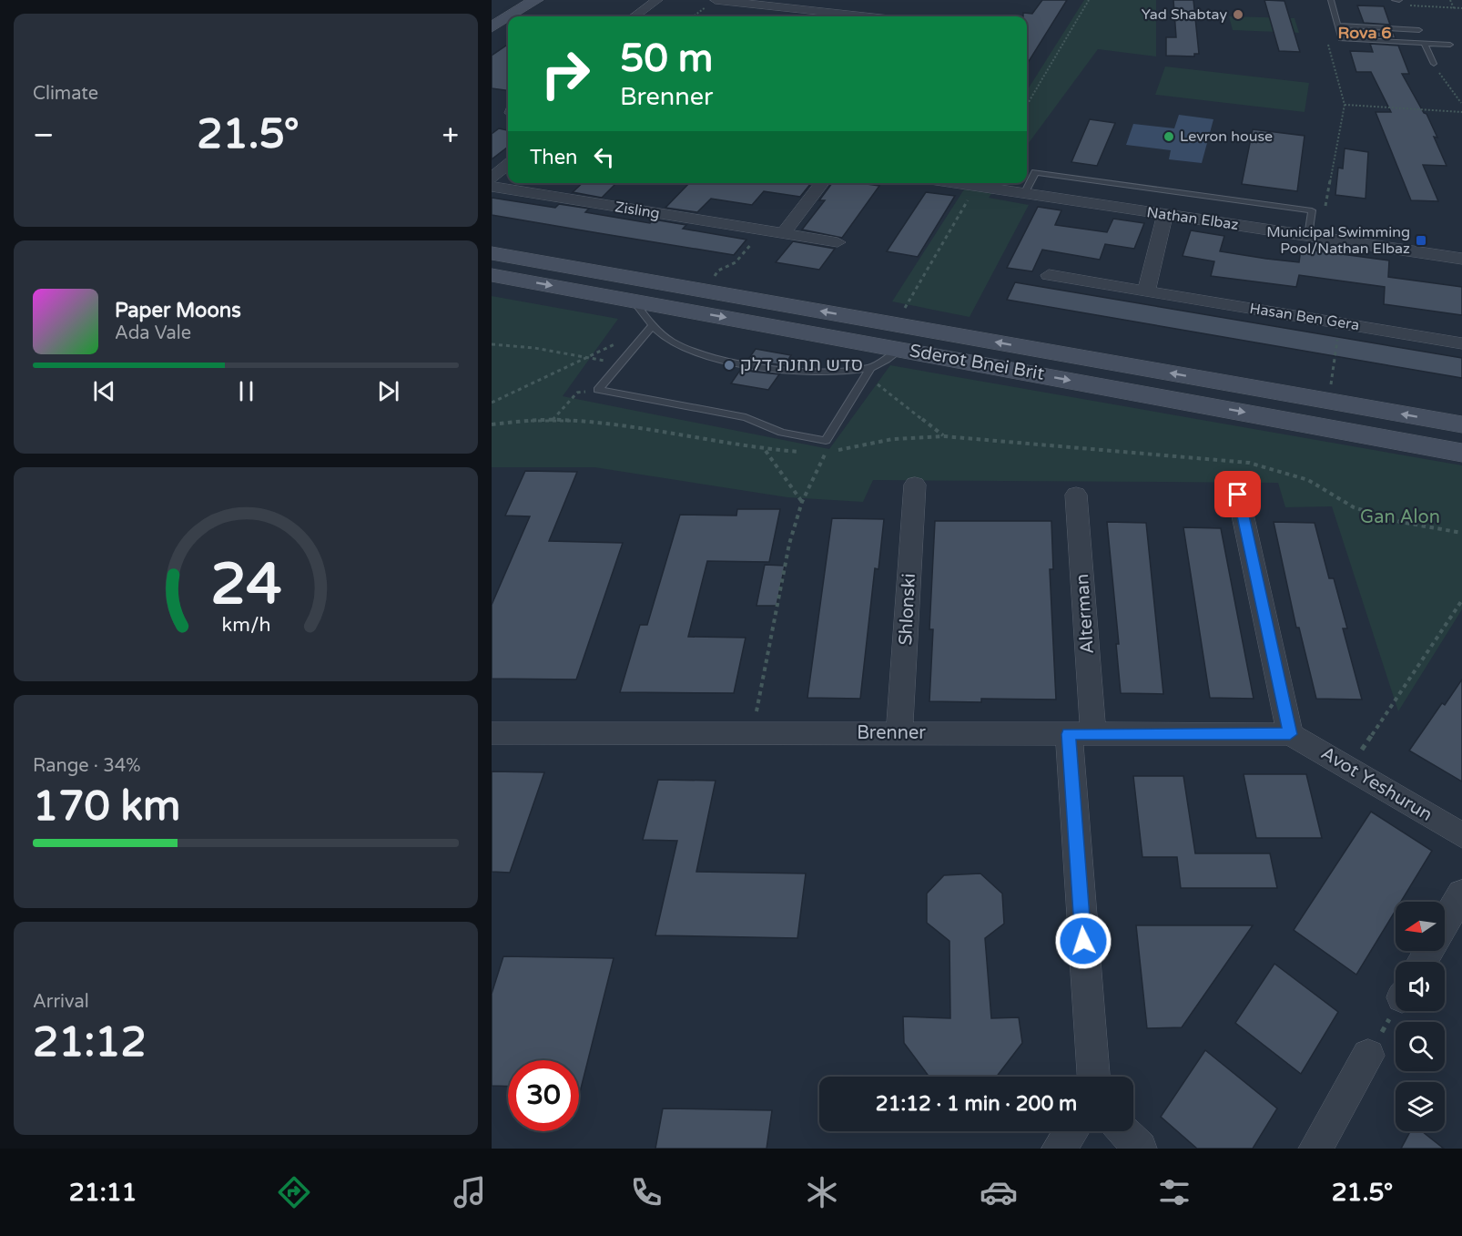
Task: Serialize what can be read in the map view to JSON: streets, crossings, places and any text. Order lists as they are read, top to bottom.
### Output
{
  "streets": {
    "main road": ["Sderot Bnei Brit"],
    "street": [
      "Zisling",
      "Nathan Elbaz",
      "Hasan Ben Gera",
      "Shlonski",
      "Alterman",
      "Brenner",
      "Avot Yeshurun"
    ]
  },
  "crossings": [
    ["Shlonski", "Brenner"],
    ["Alterman", "Brenner"],
    ["Brenner", "Avot Yeshurun"]
  ],
  "districts": ["Rova 6"],
  "parks": ["Gan Alon"],
  "places": {
    "other": ["Yad Shabtay", "Levron house", "סדש תחנת דלק"],
    "transit": ["Municipal Swimming Pool/Nathan Elbaz"]
  },
  "north": "left",
  "page": {
    "tile": [
      "Climate",
      ["Range · 34%", "170 km"],
      ["Arrival", "21:12"]
    ],
    "turn": ["50 m", "Brenner"],
    "heat": ["−", "21.5°", "+"],
    "then": "Then",
    "song": ["Paper Moons", "Ada Vale"],
    "limit": "30",
    "trip": "21:12 · 1 min · 200 m",
    "tabs": ["21:11", "21.5°"],
    "gauge": ["24", "km/h"]
  }
}
